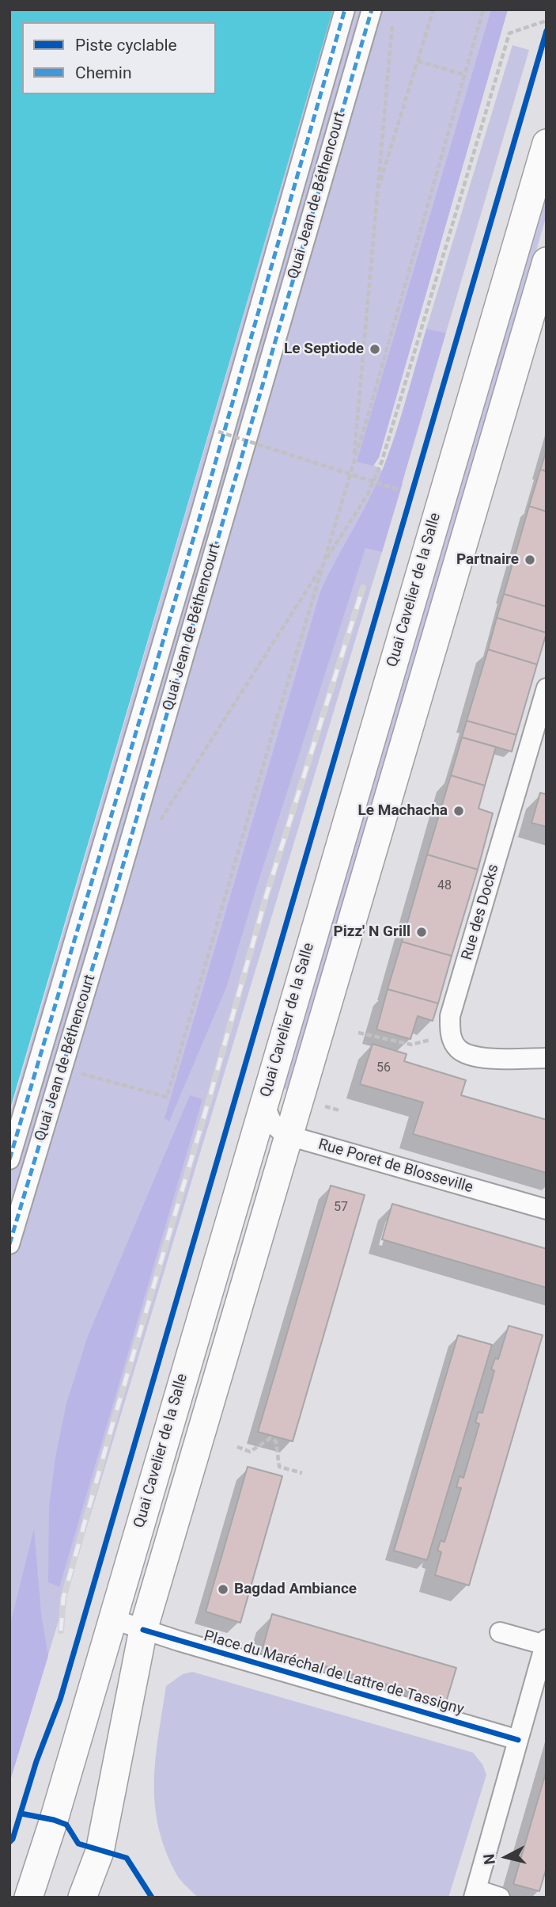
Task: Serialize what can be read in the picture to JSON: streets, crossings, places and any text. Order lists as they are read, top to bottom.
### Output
{
  "streets": {
    "main road": ["Quai Cavelier de la Salle"],
    "street": [
      "Quai Jean de Béthencourt",
      "Rue des Docks",
      "Rue Poret de Blosseville",
      "Place du Maréchal de Lattre de Tassigny"
    ]
  },
  "crossings": [
    ["Quai Cavelier de la Salle", "Rue Poret de Blosseville"],
    ["Quai Cavelier de la Salle", "Place du Maréchal de Lattre de Tassigny"]
  ],
  "places": [
    "Le Septiode",
    "Partnaire",
    "Le Machacha",
    "Pizz' N Grill",
    "Bagdad Ambiance"
  ],
  "house_numbers": ["48", "56", "57"],
  "legend": ["Piste cyclable", "Chemin"],
  "north": "left"
}
